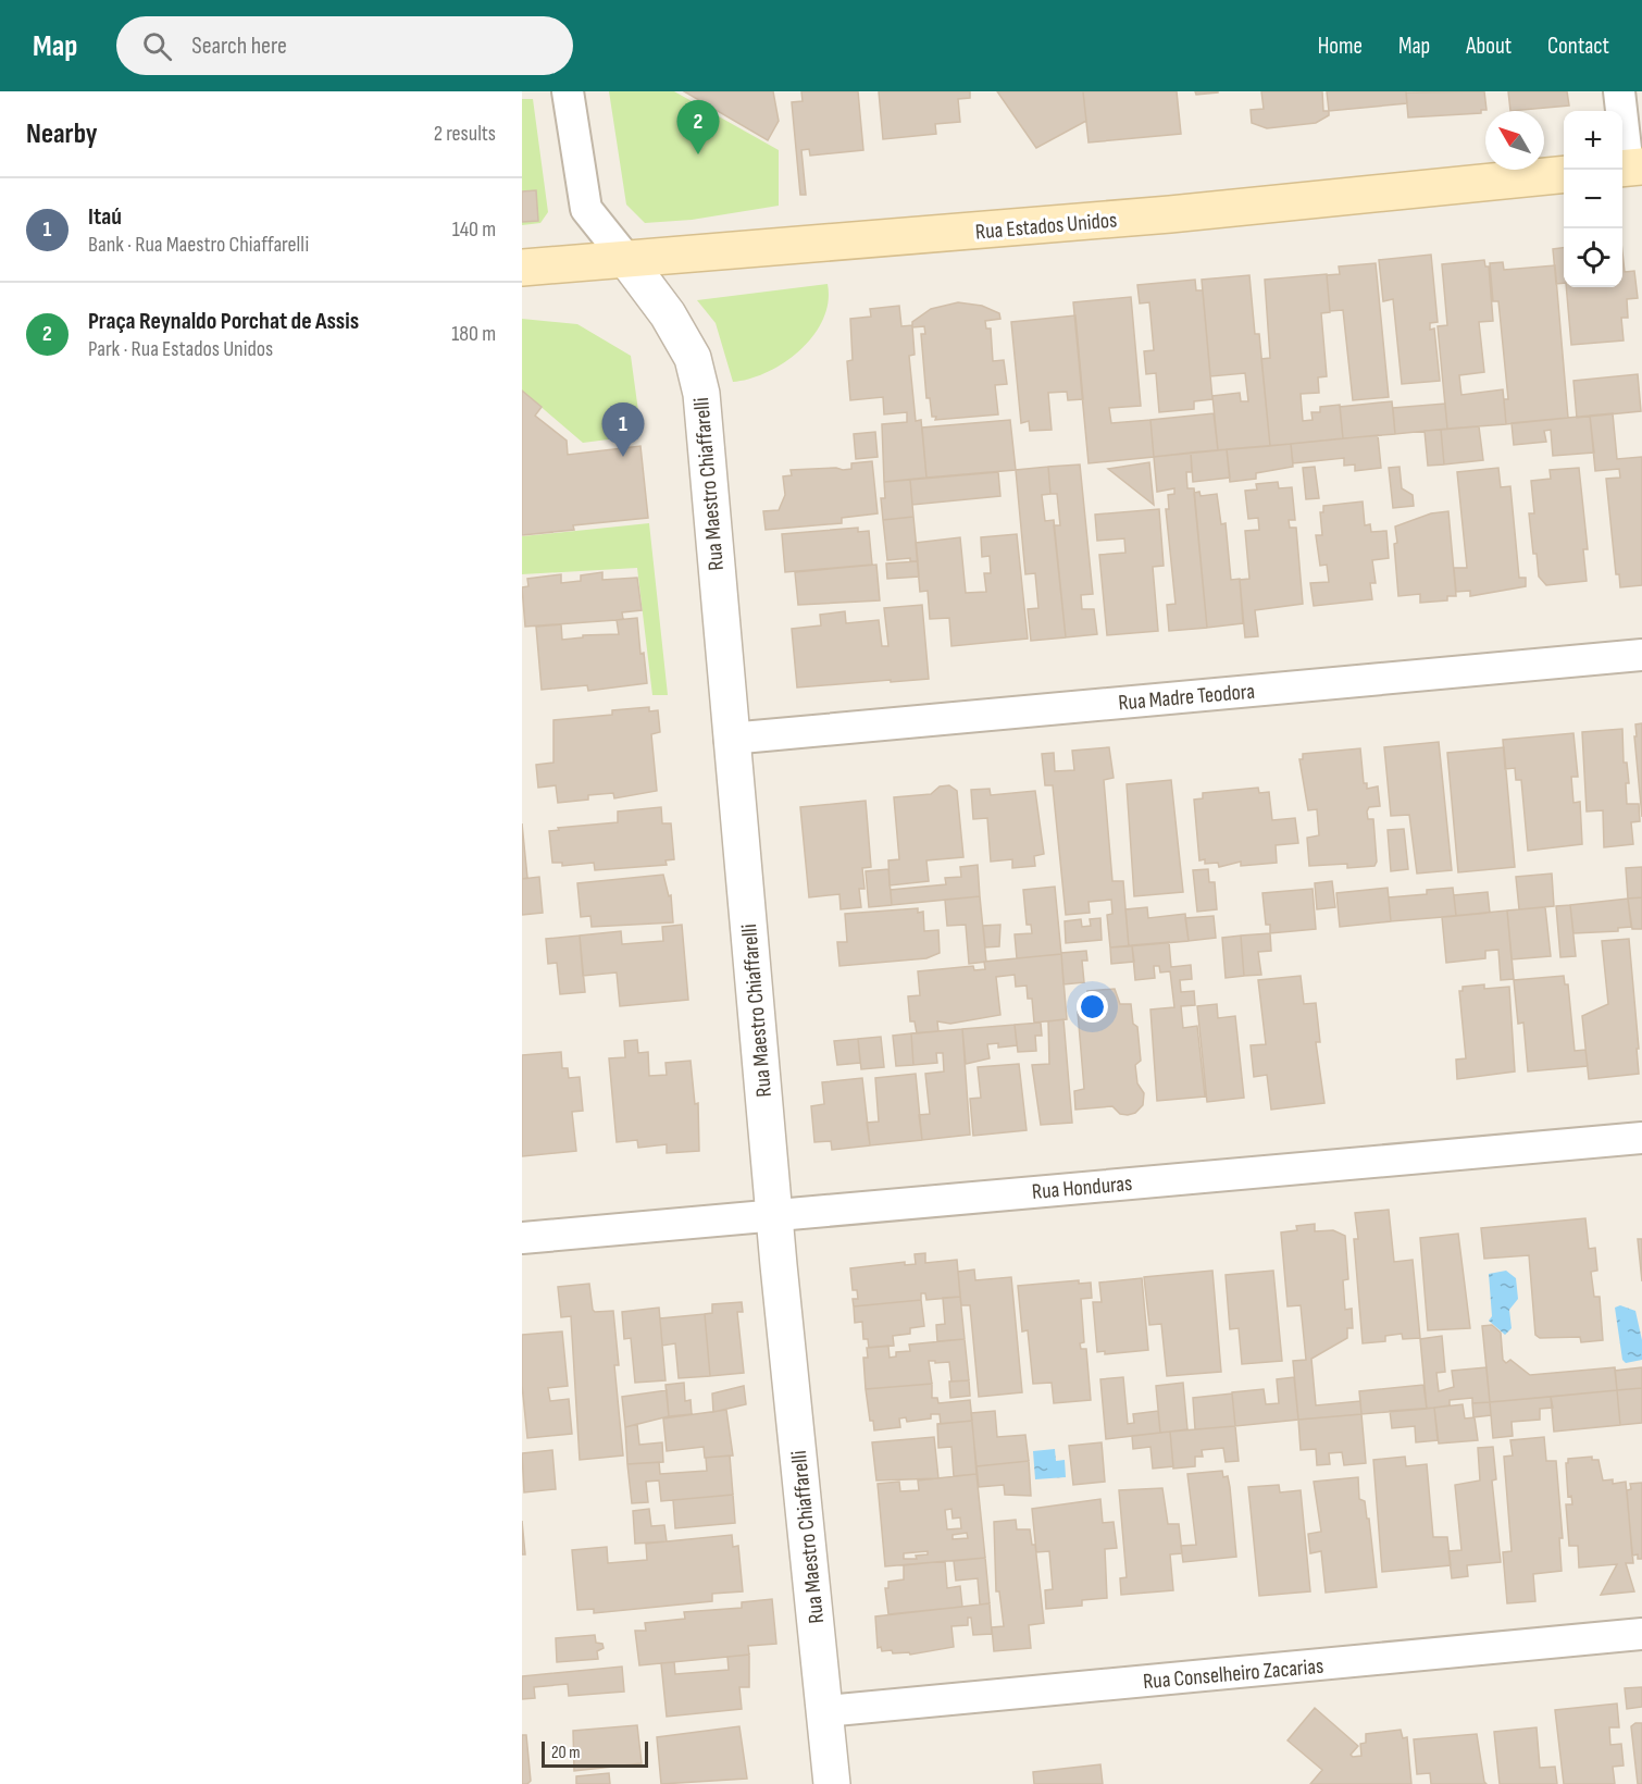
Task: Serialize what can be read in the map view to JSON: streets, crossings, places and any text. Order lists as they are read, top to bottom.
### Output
{
  "streets": {
    "main road": ["Rua Estados Unidos"],
    "street": [
      "Rua Maestro Chiaffarelli",
      "Rua Madre Teodora",
      "Rua Honduras",
      "Rua Conselheiro Zacarias"
    ]
  },
  "crossings": [
    ["Rua Estados Unidos", "Rua Maestro Chiaffarelli"],
    ["Rua Maestro Chiaffarelli", "Rua Madre Teodora"],
    ["Rua Maestro Chiaffarelli", "Rua Honduras"],
    ["Rua Maestro Chiaffarelli", "Rua Conselheiro Zacarias"]
  ],
  "scale_bar": "20 m",
  "north": "top left",
  "page": {
    "header": "Map",
    "search": "Search here",
    "nav": [
      "Home",
      "Map",
      "About",
      "Contact"
    ],
    "heading": ["Nearby", "2 results"],
    "pins": ["2", "1"],
    "map_buttons": ["+", "−"],
    "list": [
      {
        "mark": "1",
        "name": "Itaú",
        "note": "Bank · Rua Maestro Chiaffarelli",
        "value": "140 m"
      },
      {
        "mark": "2",
        "name": "Praça Reynaldo Porchat de Assis",
        "note": "Park · Rua Estados Unidos",
        "value": "180 m"
      }
    ],
    "scale": "20 m"
  }
}
